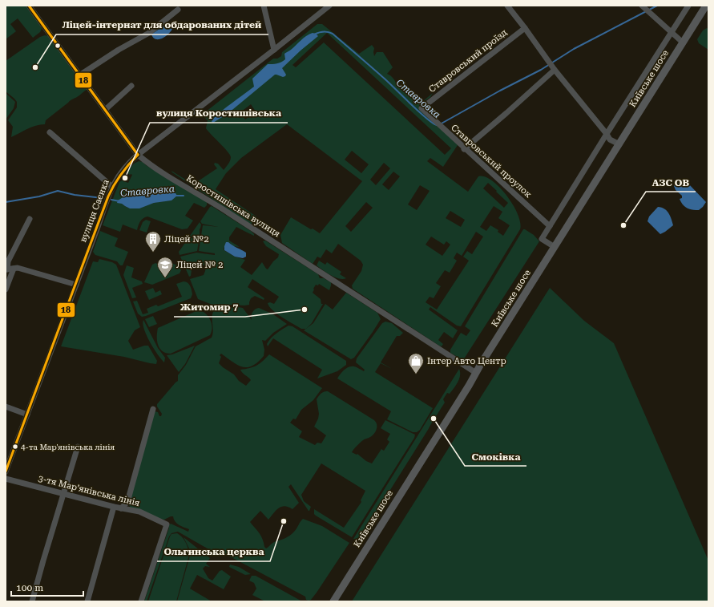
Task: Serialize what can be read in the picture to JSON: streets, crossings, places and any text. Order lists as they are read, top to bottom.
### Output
{
  "streets": {
    "main road": ["Київське шосе"],
    "street": [
      "Ставровський проїзд",
      "Ставровський проулок",
      "Коростишівська вулиця",
      "вулиця Саєнка",
      "3-тя Марʼянівська лінія"
    ]
  },
  "crossings": [
    ["Ставровський проїзд", "Ставровський проулок"],
    ["Київське шосе", "Коростишівська вулиця"],
    ["Коростишівська вулиця", "вулиця Саєнка"]
  ],
  "water": ["Ставровка"],
  "places": {
    "other": [
      "Ліцей-інтернат для обдарованих дітей",
      "вулиця Коростишівська",
      "АЗС ОВ",
      "Житомир 7",
      "Смоківка",
      "4-та Мар'янівська лінія",
      "Ольгинська церква"
    ],
    "building": ["Ліцей №2"],
    "school or university": ["Ліцей № 2"],
    "shop": ["Інтер Авто Центр"]
  },
  "lines": ["transit line 18"],
  "scale_bar": "100 m"
}
